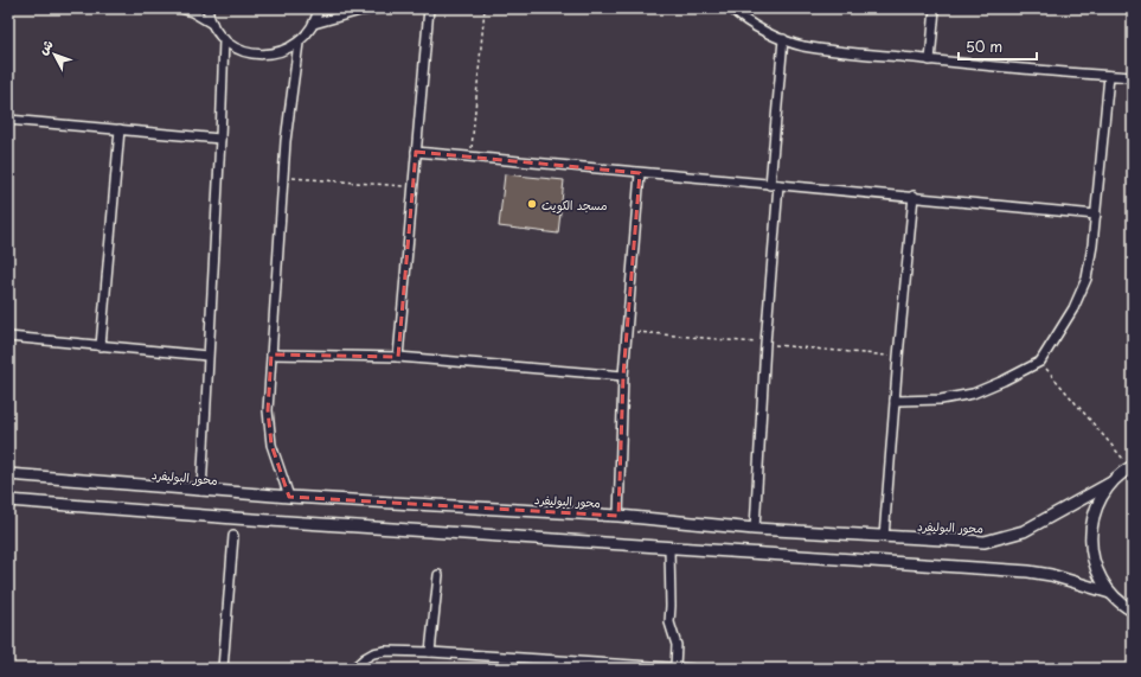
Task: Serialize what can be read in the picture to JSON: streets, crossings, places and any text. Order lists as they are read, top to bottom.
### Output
{
  "streets": {
    "street": ["محور البوليفرد"]
  },
  "places": ["مسجد الكويت"],
  "scale_bar": "50 m",
  "north": "top left"
}
